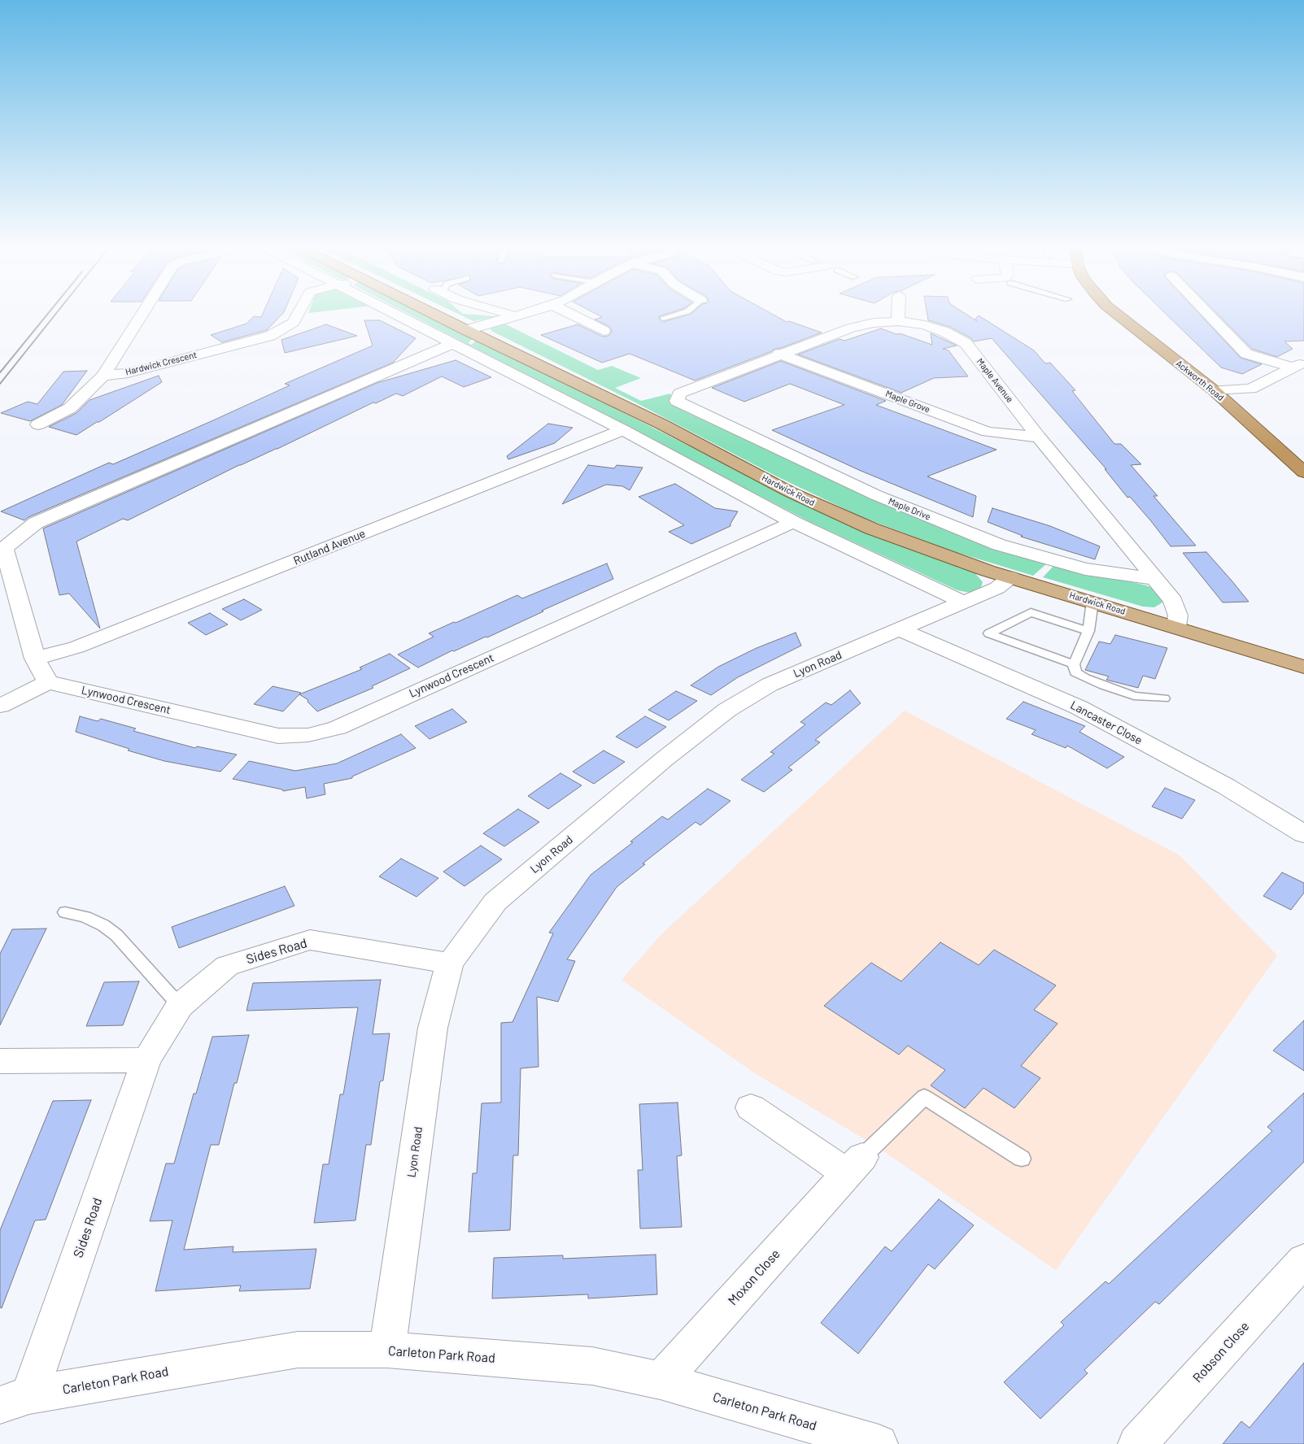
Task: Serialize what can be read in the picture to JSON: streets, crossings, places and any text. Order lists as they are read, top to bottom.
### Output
{
  "streets": {
    "highway": ["Ackworth Road"],
    "main road": ["Hardwick Road"],
    "street": [
      "Hardwick Crescent",
      "Maple Avenue",
      "Maple Grove",
      "Maple Drive",
      "Rutland Avenue",
      "Lyon Road",
      "Lynwood Crescent",
      "Lancaster Close",
      "Sides Road",
      "Moxon Close",
      "Robson Close",
      "Carleton Park Road"
    ]
  },
  "crossings": [
    ["Maple Avenue", "Maple Grove"],
    ["Maple Avenue", "Hardwick Road"],
    ["Maple Avenue", "Maple Drive"],
    ["Hardwick Road", "Rutland Avenue"],
    ["Hardwick Road", "Lyon Road"],
    ["Hardwick Road", "Lynwood Crescent"],
    ["Lyon Road", "Lancaster Close"],
    ["Lyon Road", "Sides Road"],
    ["Lyon Road", "Carleton Park Road"],
    ["Sides Road", "Carleton Park Road"],
    ["Moxon Close", "Carleton Park Road"]
  ]
}
